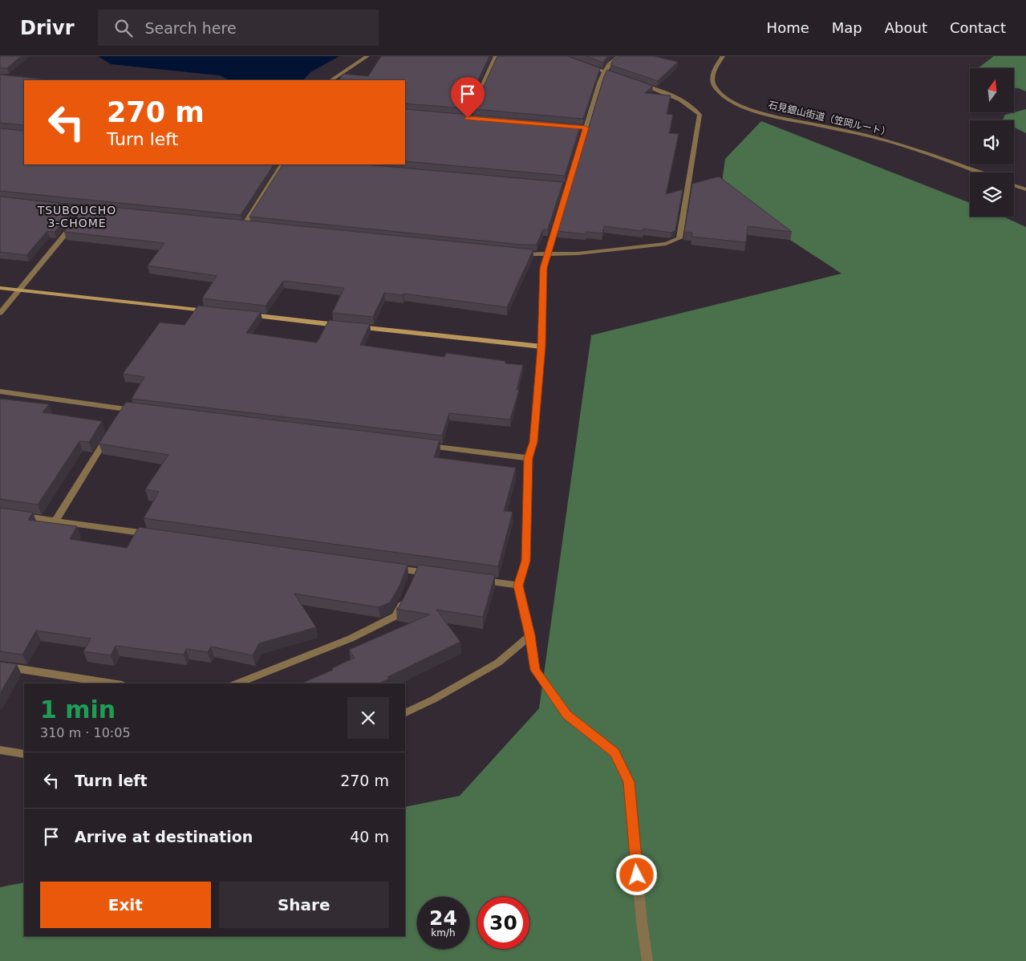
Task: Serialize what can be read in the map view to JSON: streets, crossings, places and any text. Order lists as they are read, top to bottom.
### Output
{
  "streets": {
    "street": ["石見銀山街道（笠岡ルート）"]
  },
  "districts": ["TSUBOUCHO 3-CHOME"],
  "north": "top",
  "page": {
    "header": "Drivr",
    "search": "Search here",
    "nav": [
      "Home",
      "Map",
      "About",
      "Contact"
    ],
    "turn": ["270 m", "Turn left"],
    "heading": ["1 min", "310 m · 10:05"],
    "list": [
      {
        "name": "Turn left",
        "value": "270 m"
      },
      {
        "name": "Arrive at destination",
        "value": "40 m"
      }
    ],
    "buttons": ["Exit", "Share"],
    "speed": "24 km/h",
    "limit": "30"
  }
}
